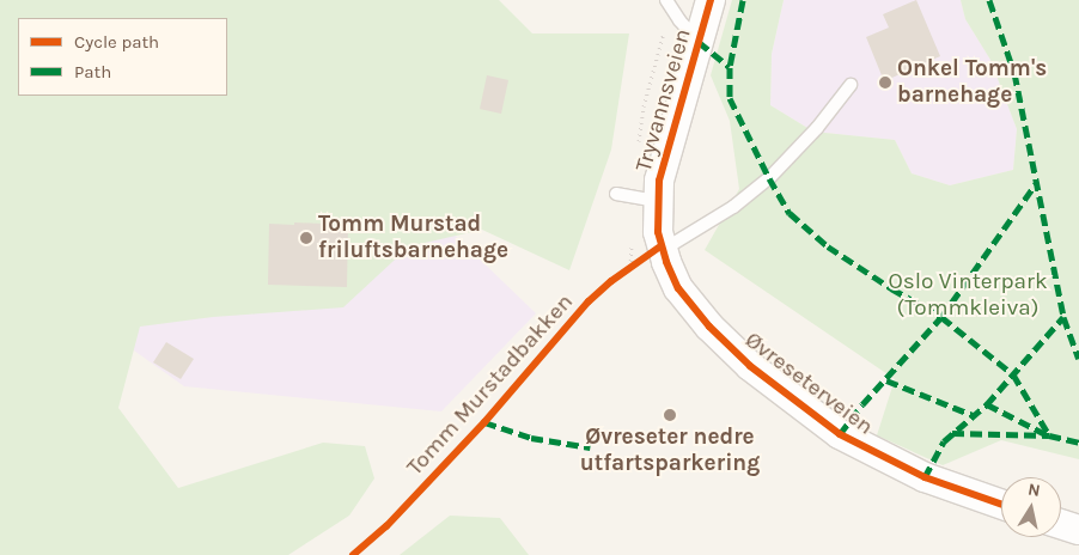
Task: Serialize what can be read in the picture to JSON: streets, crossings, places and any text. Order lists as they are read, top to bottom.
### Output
{
  "streets": {
    "street": ["Tryvannsveien", "Øvreseterveien"],
    "cycle path": ["Tomm Murstadbakken"]
  },
  "crossings": [
    ["Tryvannsveien", "Øvreseterveien"]
  ],
  "parks": ["Oslo Vinterpark (Tommkleiva)"],
  "places": ["Onkel Tomm's barnehage", "Tomm Murstad friluftsbarnehage", "Øvreseter nedre utfartsparkering"],
  "legend": ["Cycle path", "Path"],
  "north": "top"
}
